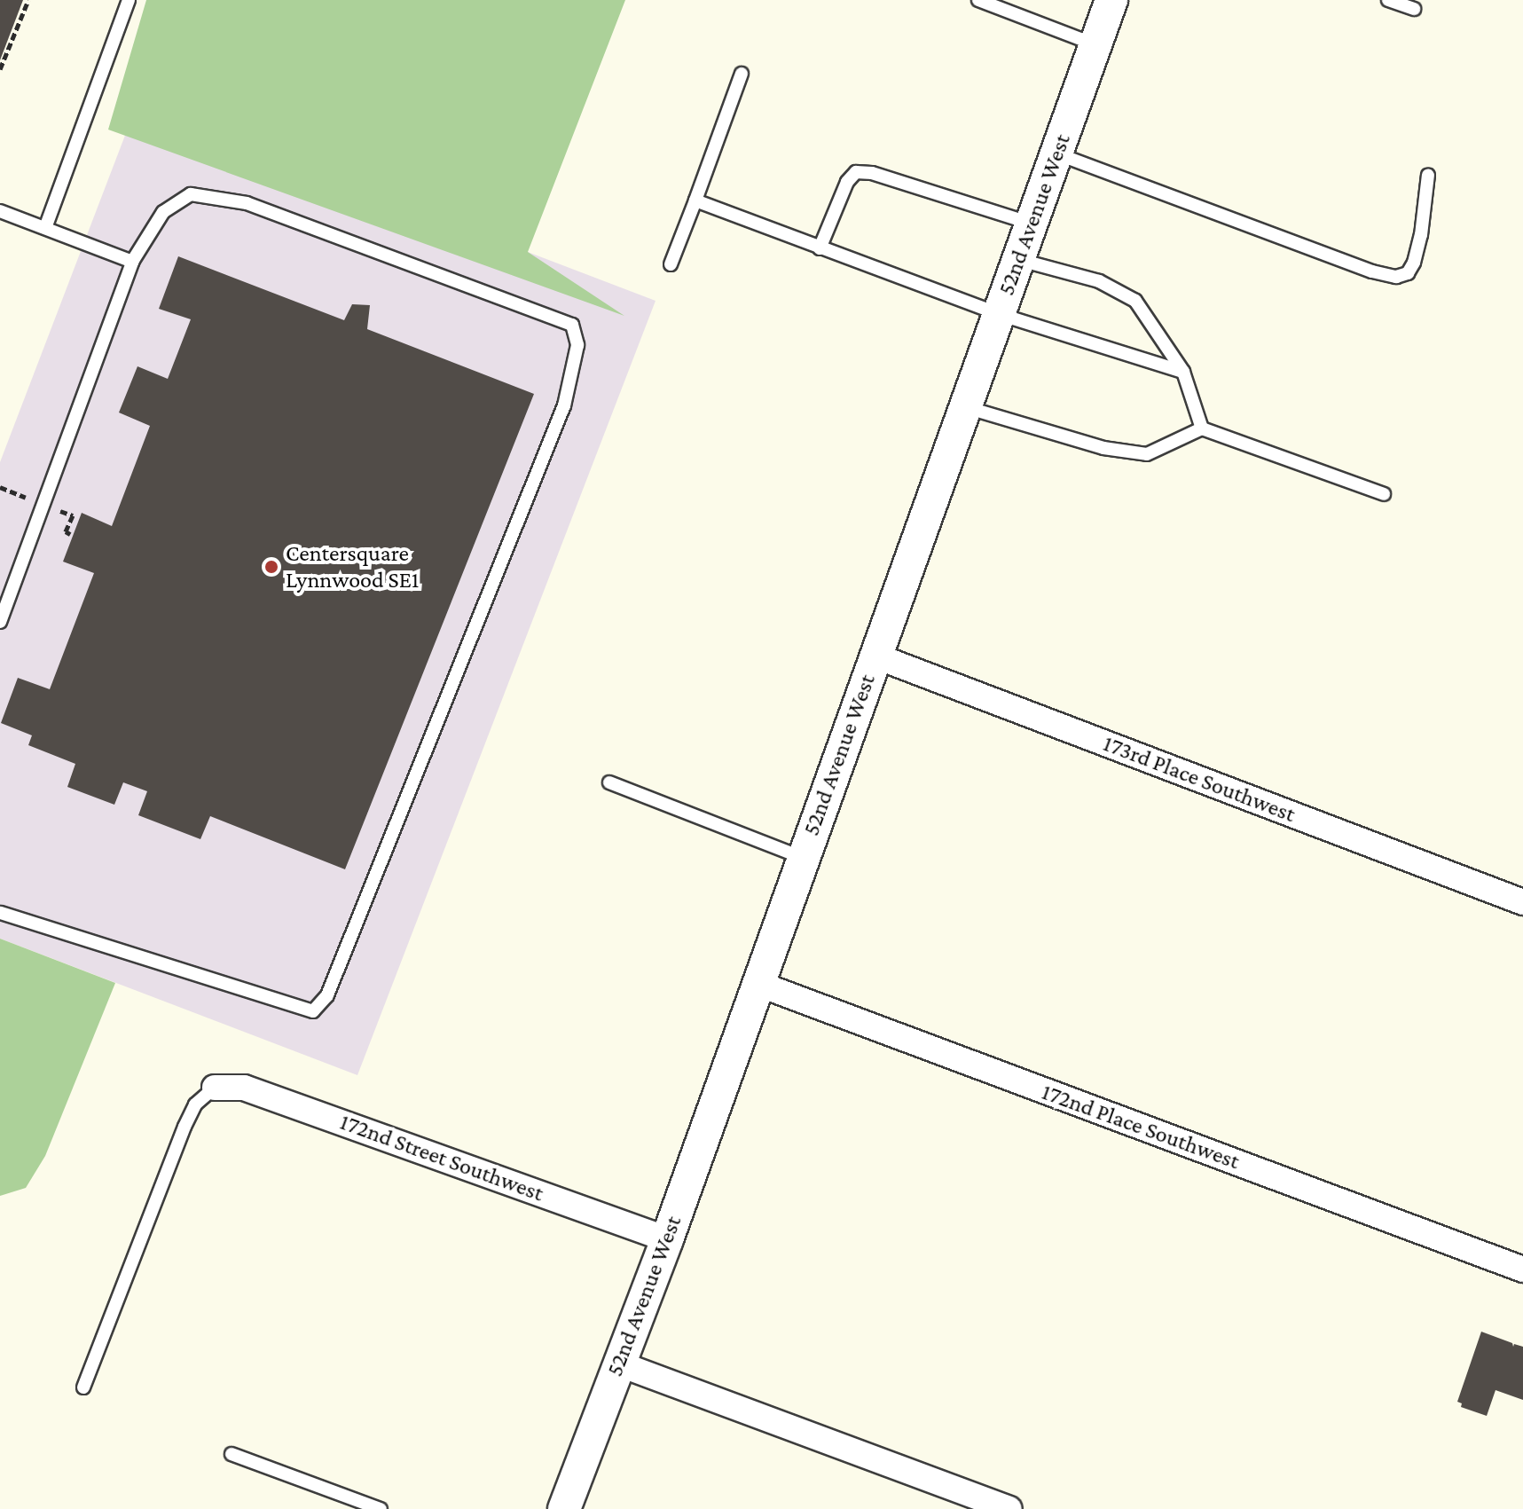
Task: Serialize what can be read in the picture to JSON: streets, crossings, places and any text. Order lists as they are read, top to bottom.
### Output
{
  "streets": {
    "street": [
      "52nd Avenue West",
      "173rd Place Southwest",
      "172nd Place Southwest",
      "172nd Street Southwest"
    ]
  },
  "crossings": [
    ["52nd Avenue West", "173rd Place Southwest"],
    ["52nd Avenue West", "172nd Place Southwest"],
    ["52nd Avenue West", "172nd Street Southwest"]
  ],
  "places": ["Centersquare Lynnwood SE1"]
}
